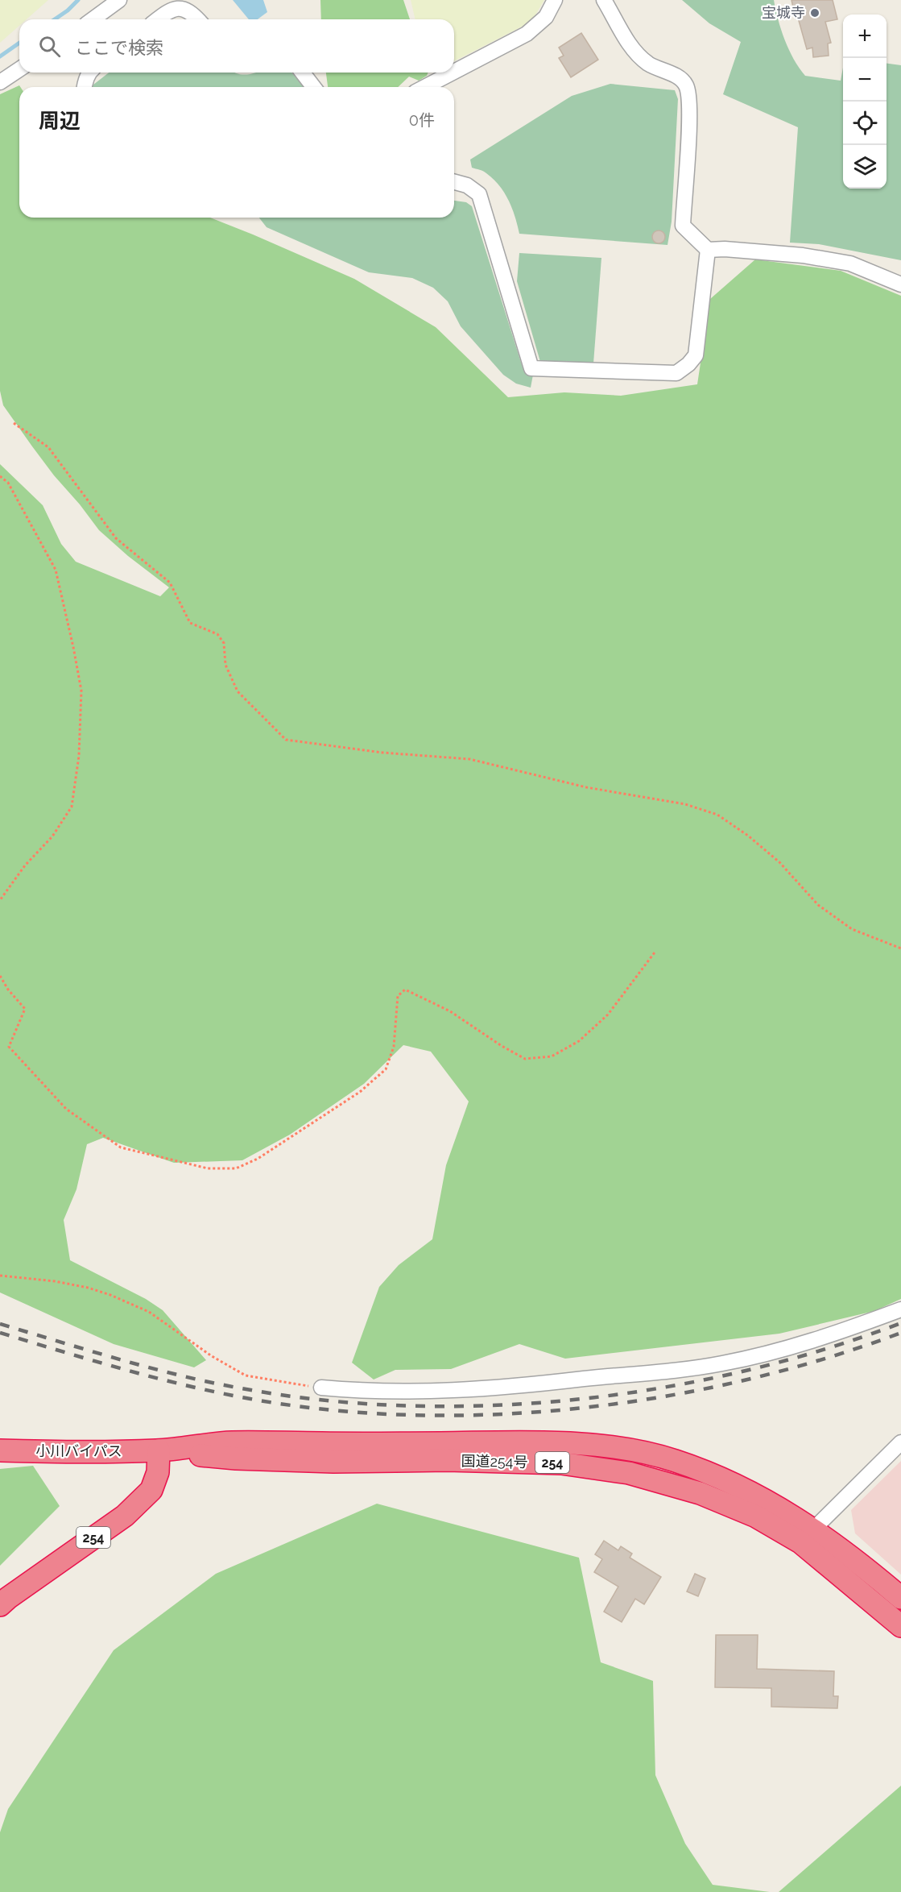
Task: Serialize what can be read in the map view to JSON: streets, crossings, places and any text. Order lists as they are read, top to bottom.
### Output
{
  "streets": {
    "highway": ["小川バイパス", "国道254号", "254"]
  },
  "crossings": [
    ["小川バイパス", "国道254号"],
    ["小川バイパス", "254"],
    ["国道254号", "254"]
  ],
  "places": ["宝城寺"],
  "page": {
    "map_buttons": ["+", "−"],
    "search": "ここで検索",
    "heading": ["周辺", "0件"]
  }
}
